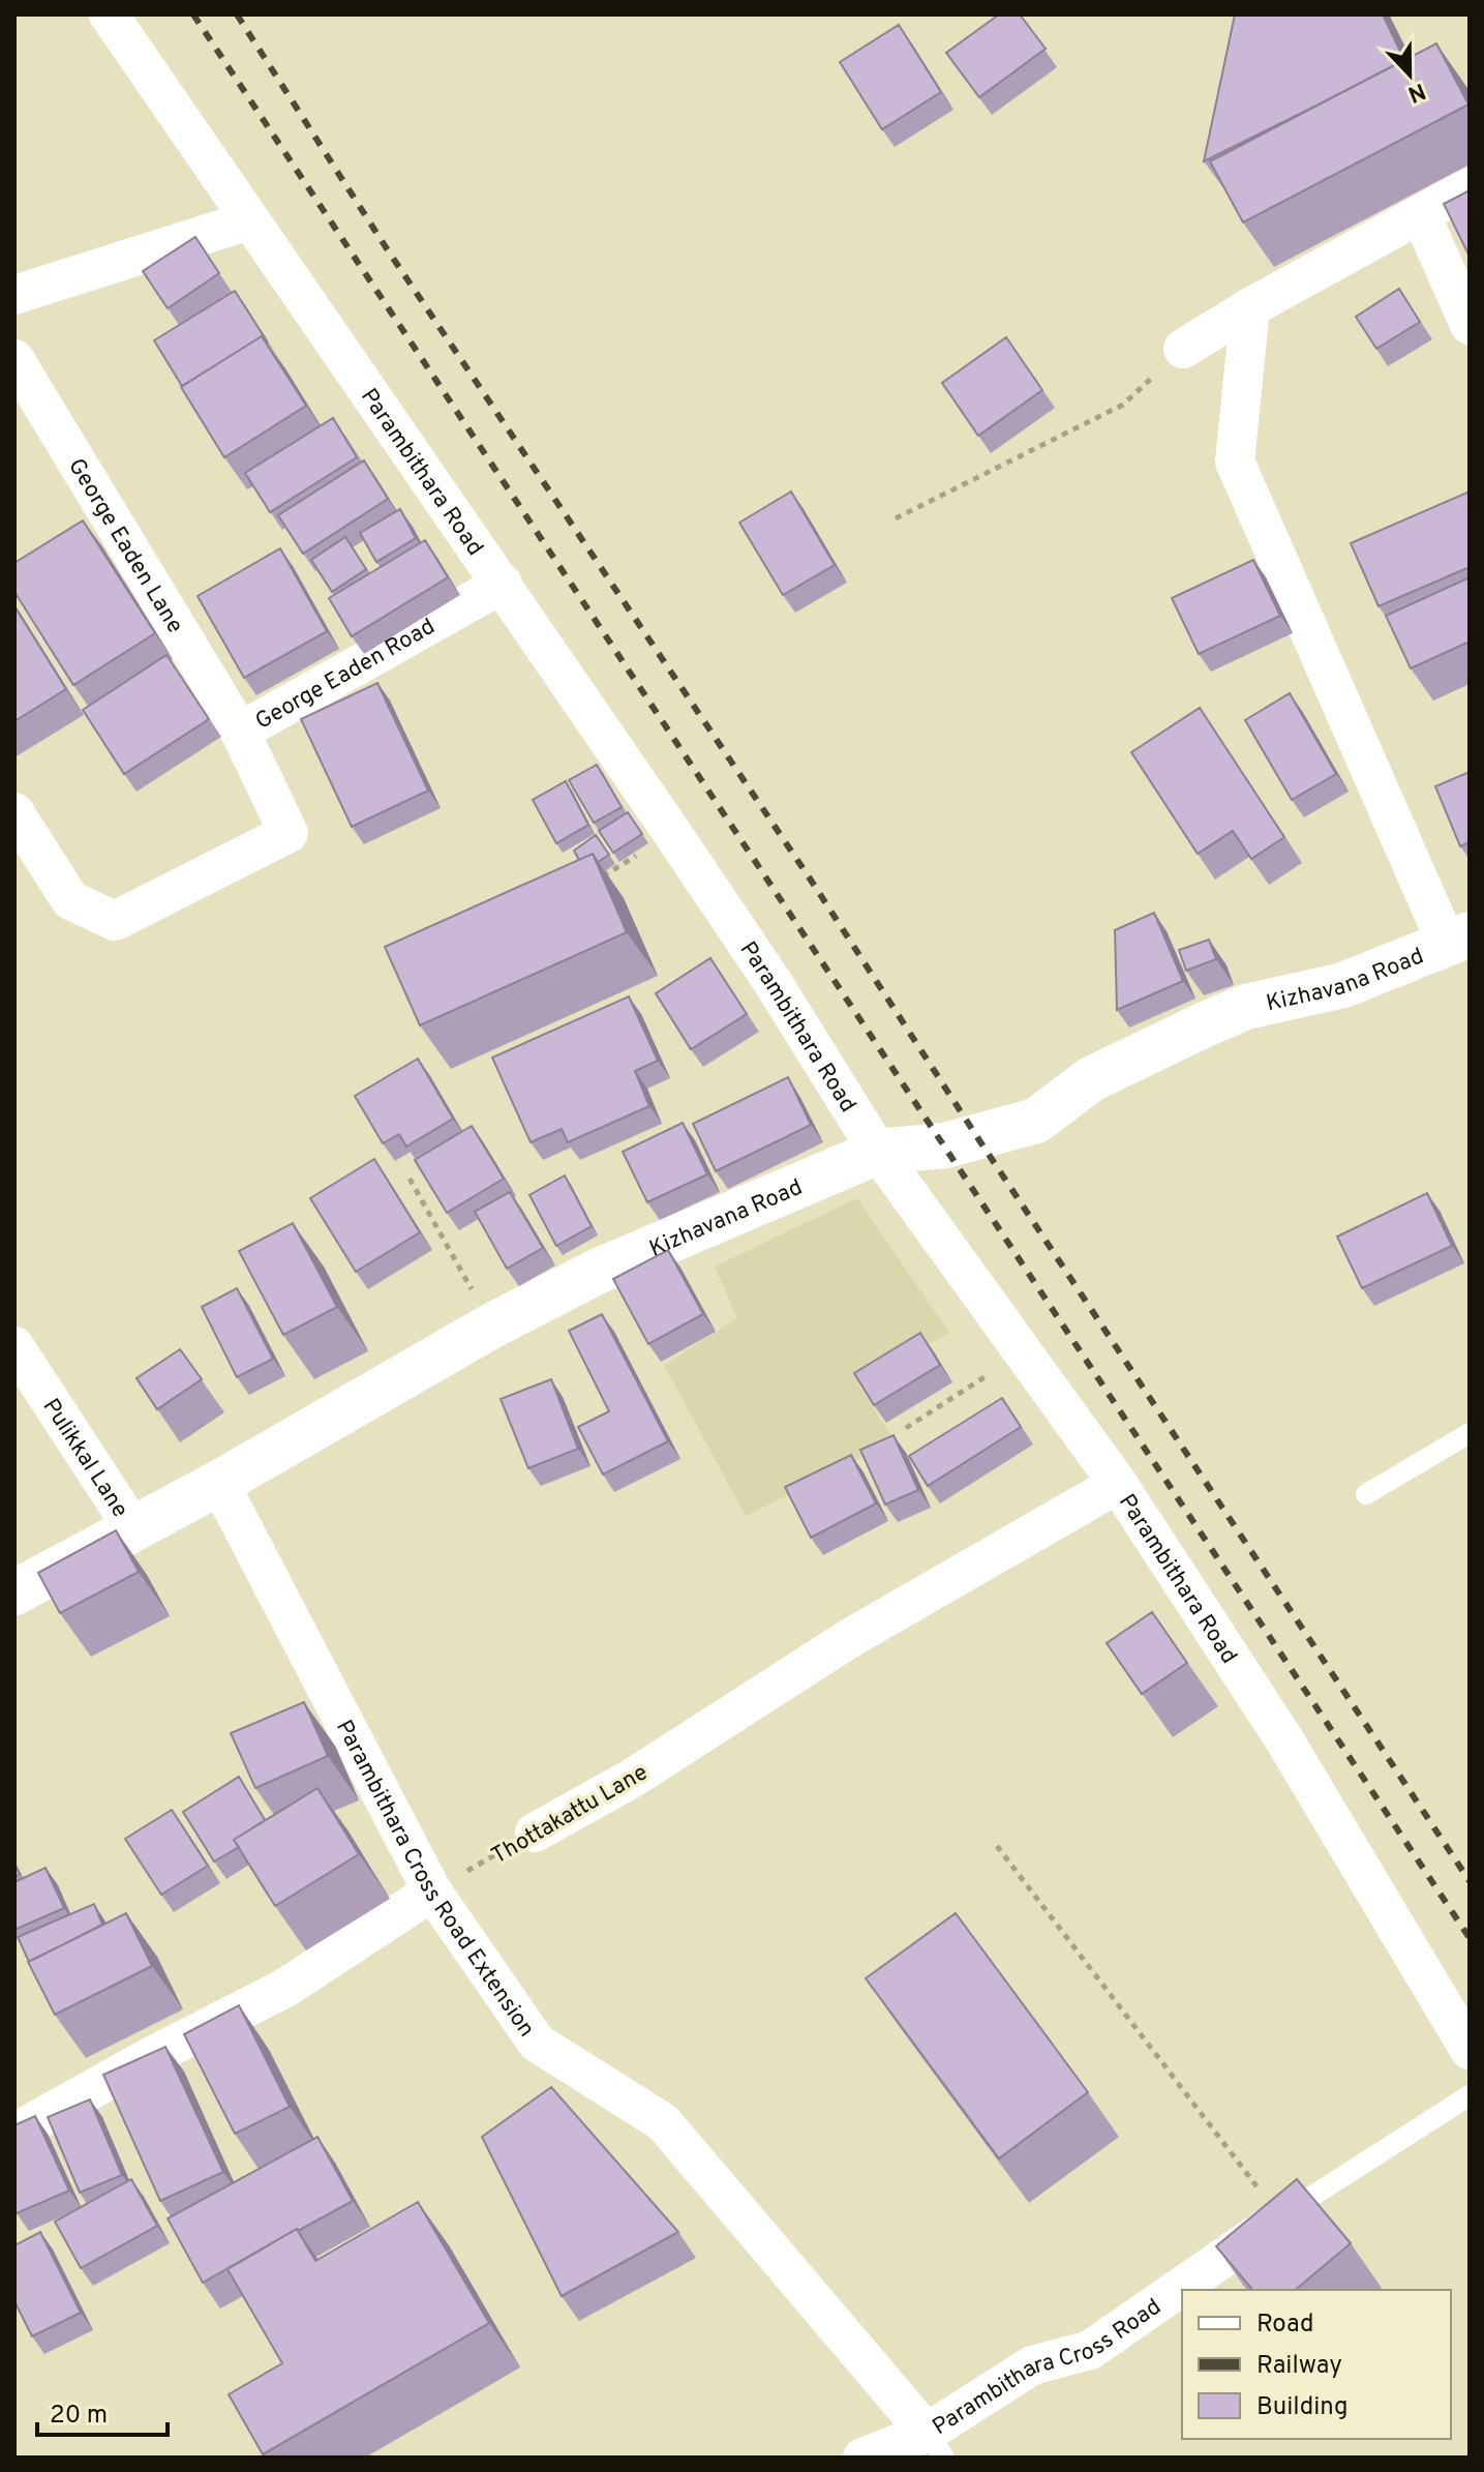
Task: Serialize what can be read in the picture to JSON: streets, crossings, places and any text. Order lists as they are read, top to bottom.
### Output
{
  "streets": {
    "street": [
      "Parambithara Road",
      "George Eaden Lane",
      "George Eaden Road",
      "Kizhavana Road",
      "Pulikkal Lane",
      "Thottakattu Lane",
      "Parambithara Cross Road Extension",
      "Parambithara Cross Road"
    ]
  },
  "crossings": [
    ["Parambithara Road", "George Eaden Road"],
    ["Parambithara Road", "Kizhavana Road"],
    ["Parambithara Road", "Thottakattu Lane"],
    ["George Eaden Lane", "George Eaden Road"],
    ["Kizhavana Road", "Pulikkal Lane"],
    ["Kizhavana Road", "Parambithara Cross Road Extension"],
    ["Thottakattu Lane", "Parambithara Cross Road Extension"],
    ["Parambithara Cross Road Extension", "Parambithara Cross Road"]
  ],
  "legend": ["Road", "Railway", "Building"],
  "scale_bar": "20 m",
  "north": "bottom"
}
